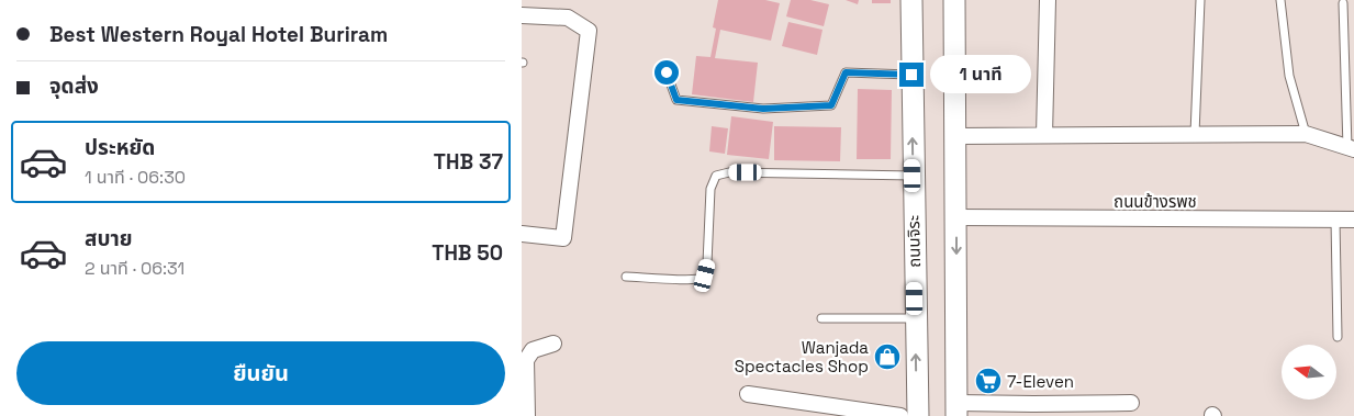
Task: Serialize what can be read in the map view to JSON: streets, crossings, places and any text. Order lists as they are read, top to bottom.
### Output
{
  "streets": {
    "main road": ["ถนนจิระ"],
    "street": ["ถนนข้างรพช"]
  },
  "places": {
    "shop": ["Wanjada Spectacles Shop"],
    "supermarket": ["7-Eleven"]
  },
  "north": "left",
  "page": {
    "banner": ["Best Western Royal Hotel Buriram", "จุดส่ง"],
    "bubble": "1 นาที",
    "list": [
      {
        "name": "ประหยัด",
        "note": "1 นาที · 06:30",
        "value": "THB 37"
      },
      {
        "name": "สบาย",
        "note": "2 นาที · 06:31",
        "value": "THB 50"
      }
    ],
    "buttons": "ยืนยัน"
  }
}
